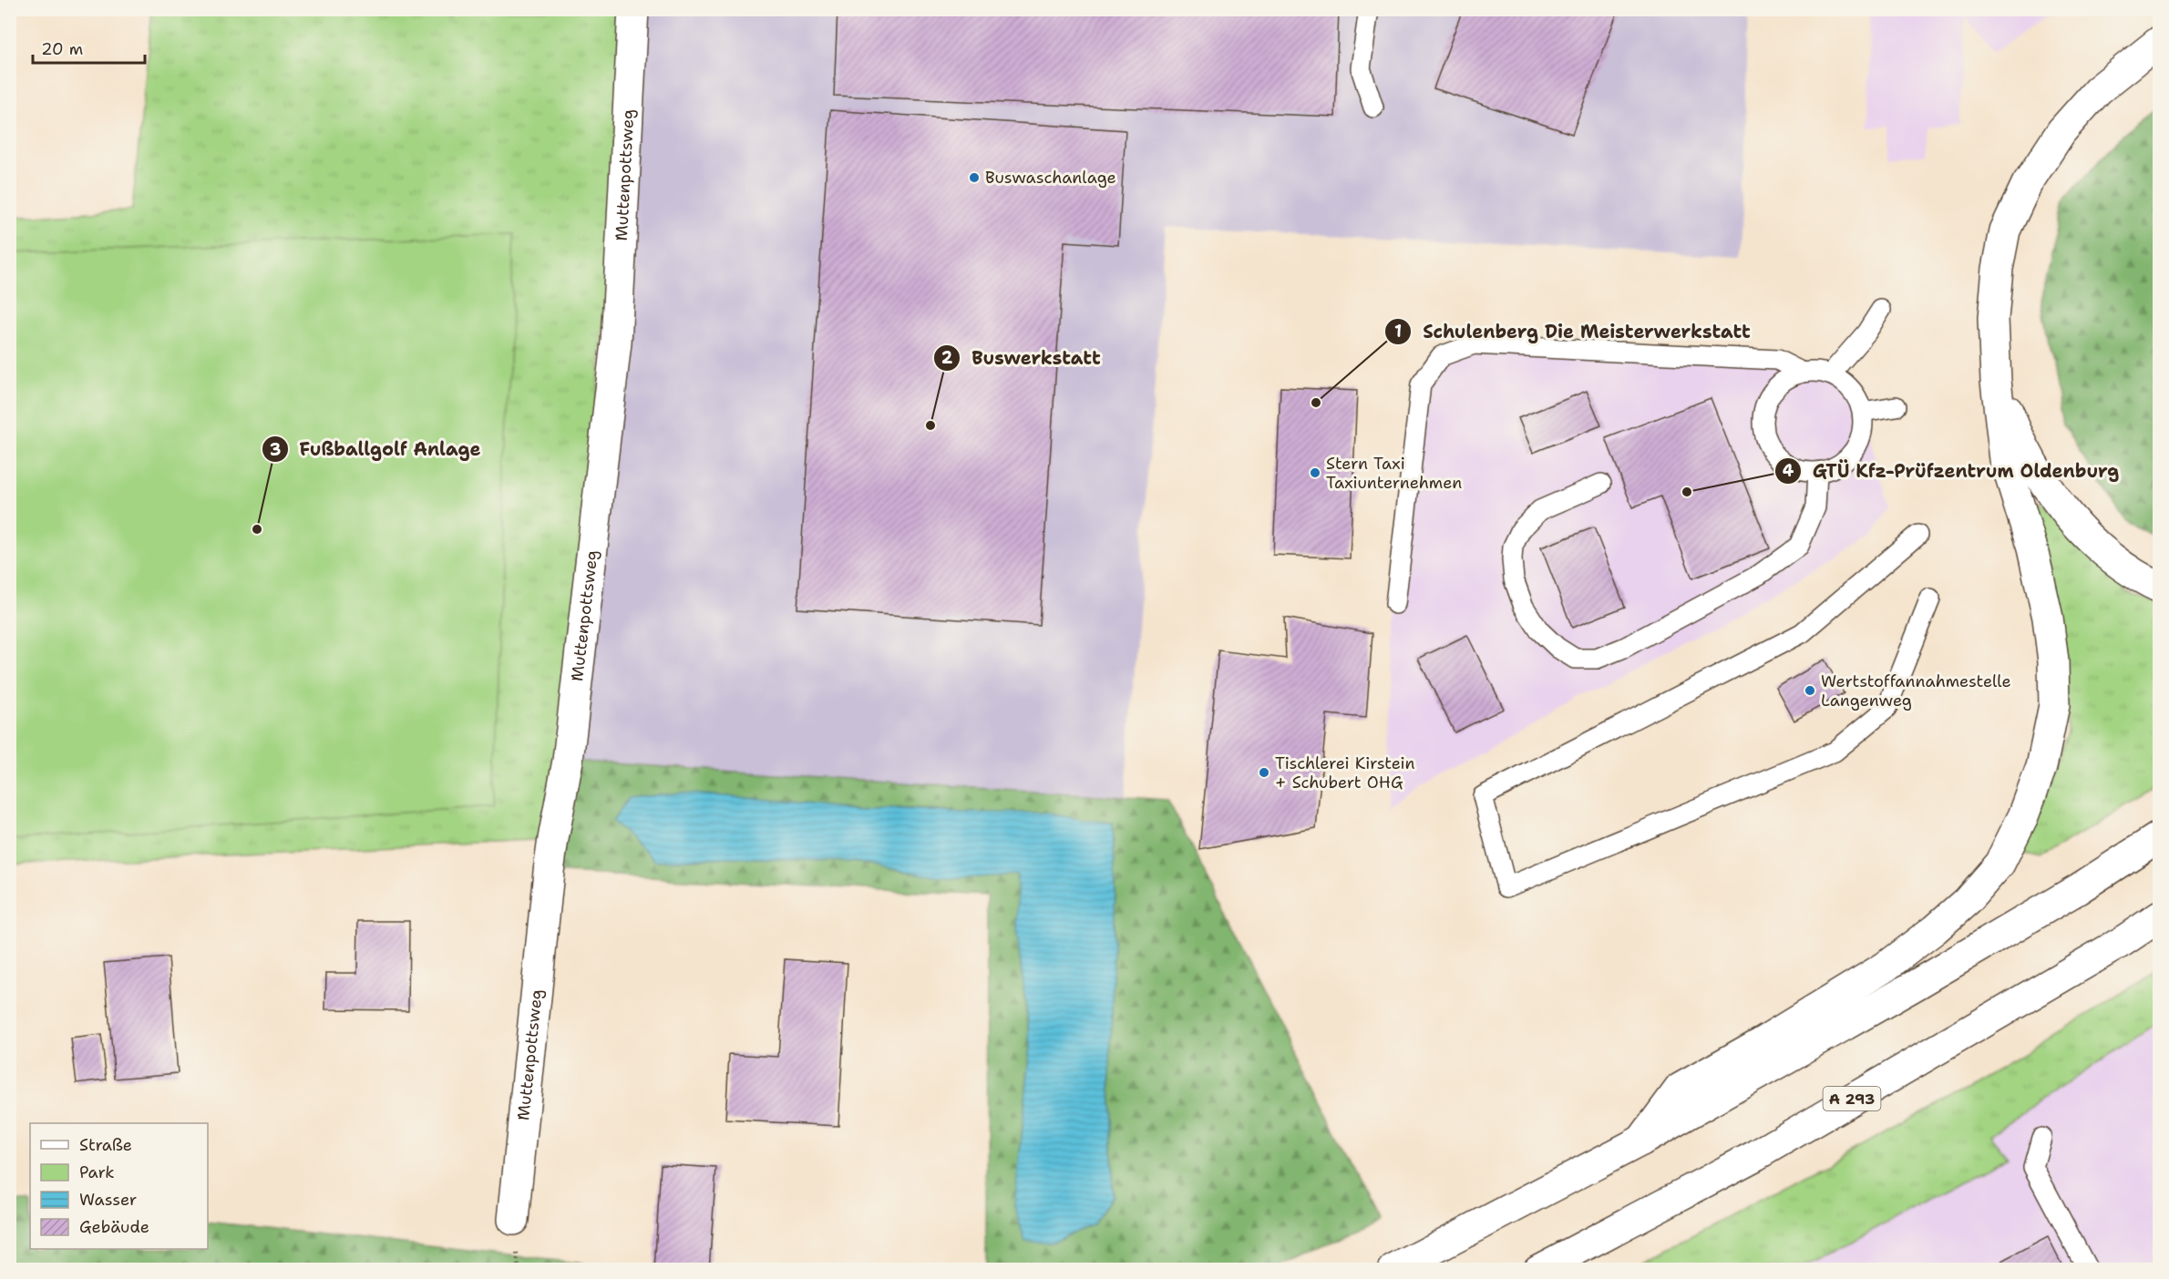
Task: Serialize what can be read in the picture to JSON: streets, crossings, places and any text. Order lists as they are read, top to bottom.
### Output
{
  "streets": {
    "main road": ["Muttenpottsweg", "A 293"]
  },
  "places": [
    "Buswaschanlage",
    "Schulenberg Die Meisterwerkstatt",
    "Buswerkstatt",
    "Stern Taxi Taxiunternehmen",
    "GTÜ Kfz-Prüfzentrum Oldenburg",
    "Fußballgolf Anlage",
    "Wertstoffannahmestelle Langenweg",
    "Tischlerei Kirstein + Schubert OHG"
  ],
  "legend": [
    "Straße",
    "Park",
    "Wasser",
    "Gebäude"
  ],
  "scale_bar": "20 m"
}
